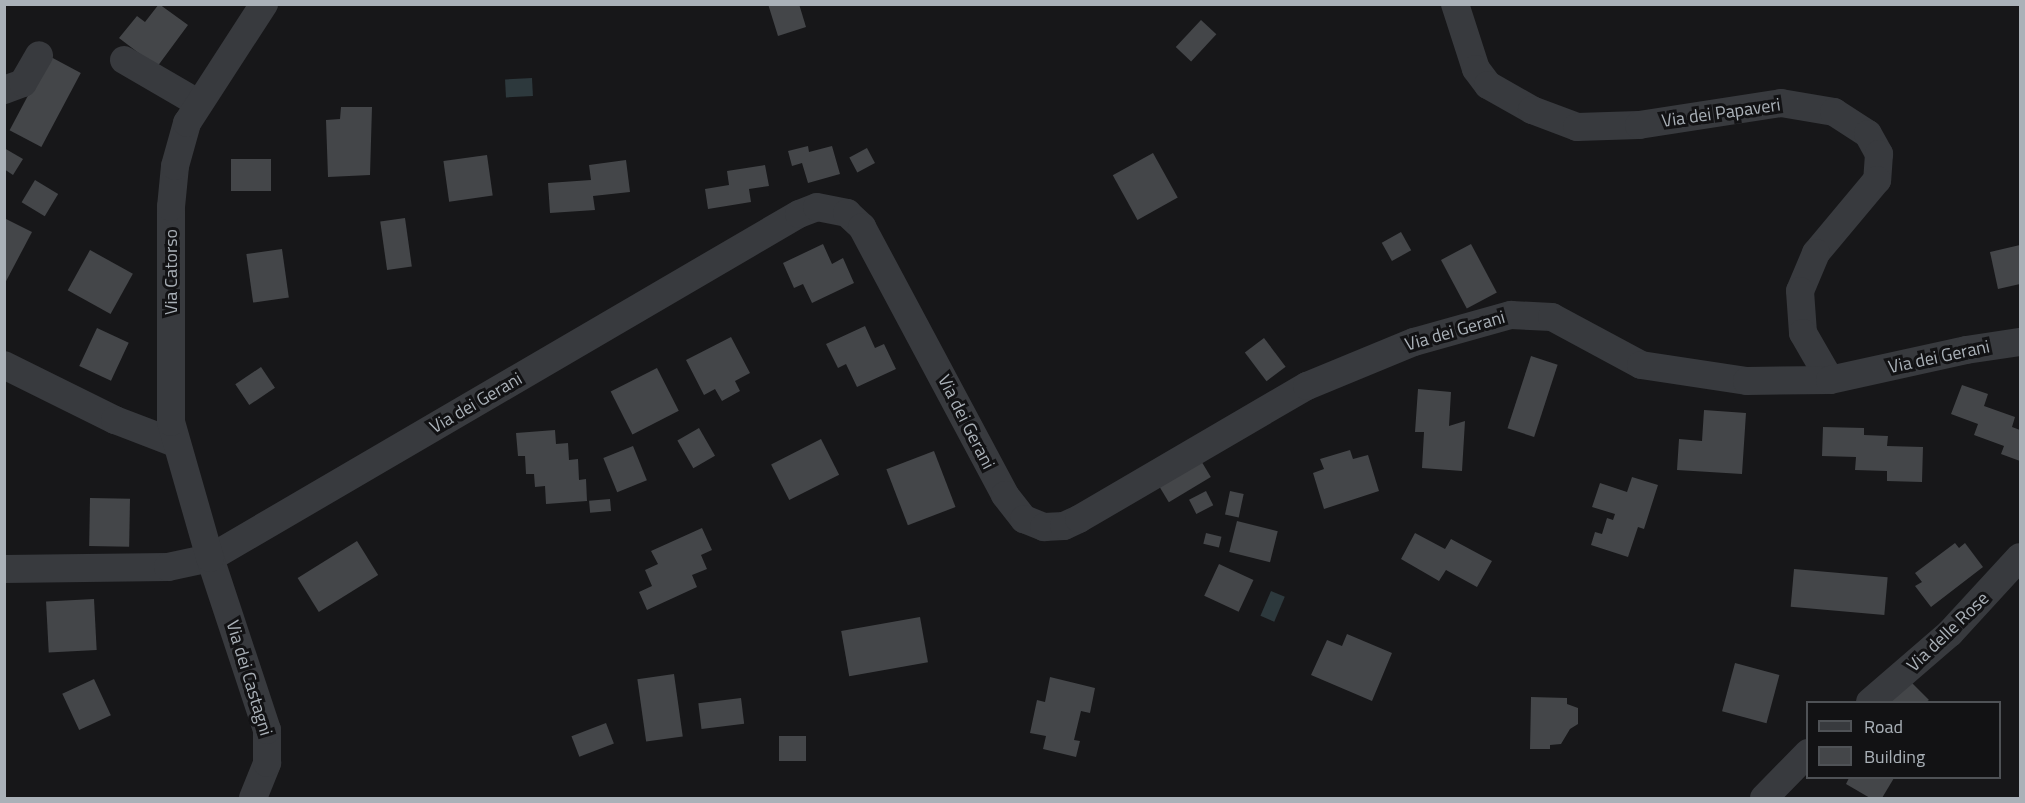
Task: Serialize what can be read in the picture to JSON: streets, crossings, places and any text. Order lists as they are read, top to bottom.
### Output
{
  "streets": {
    "street": [
      "Via dei Papaveri",
      "Via Catorso",
      "Via dei Gerani",
      "Via delle Rose",
      "Via dei Castagni"
    ]
  },
  "crossings": [
    ["Via dei Papaveri", "Via dei Gerani"],
    ["Via Catorso", "Via dei Gerani"],
    ["Via Catorso", "Via dei Castagni"],
    ["Via dei Gerani", "Via dei Castagni"]
  ],
  "legend": ["Road", "Building"]
}
